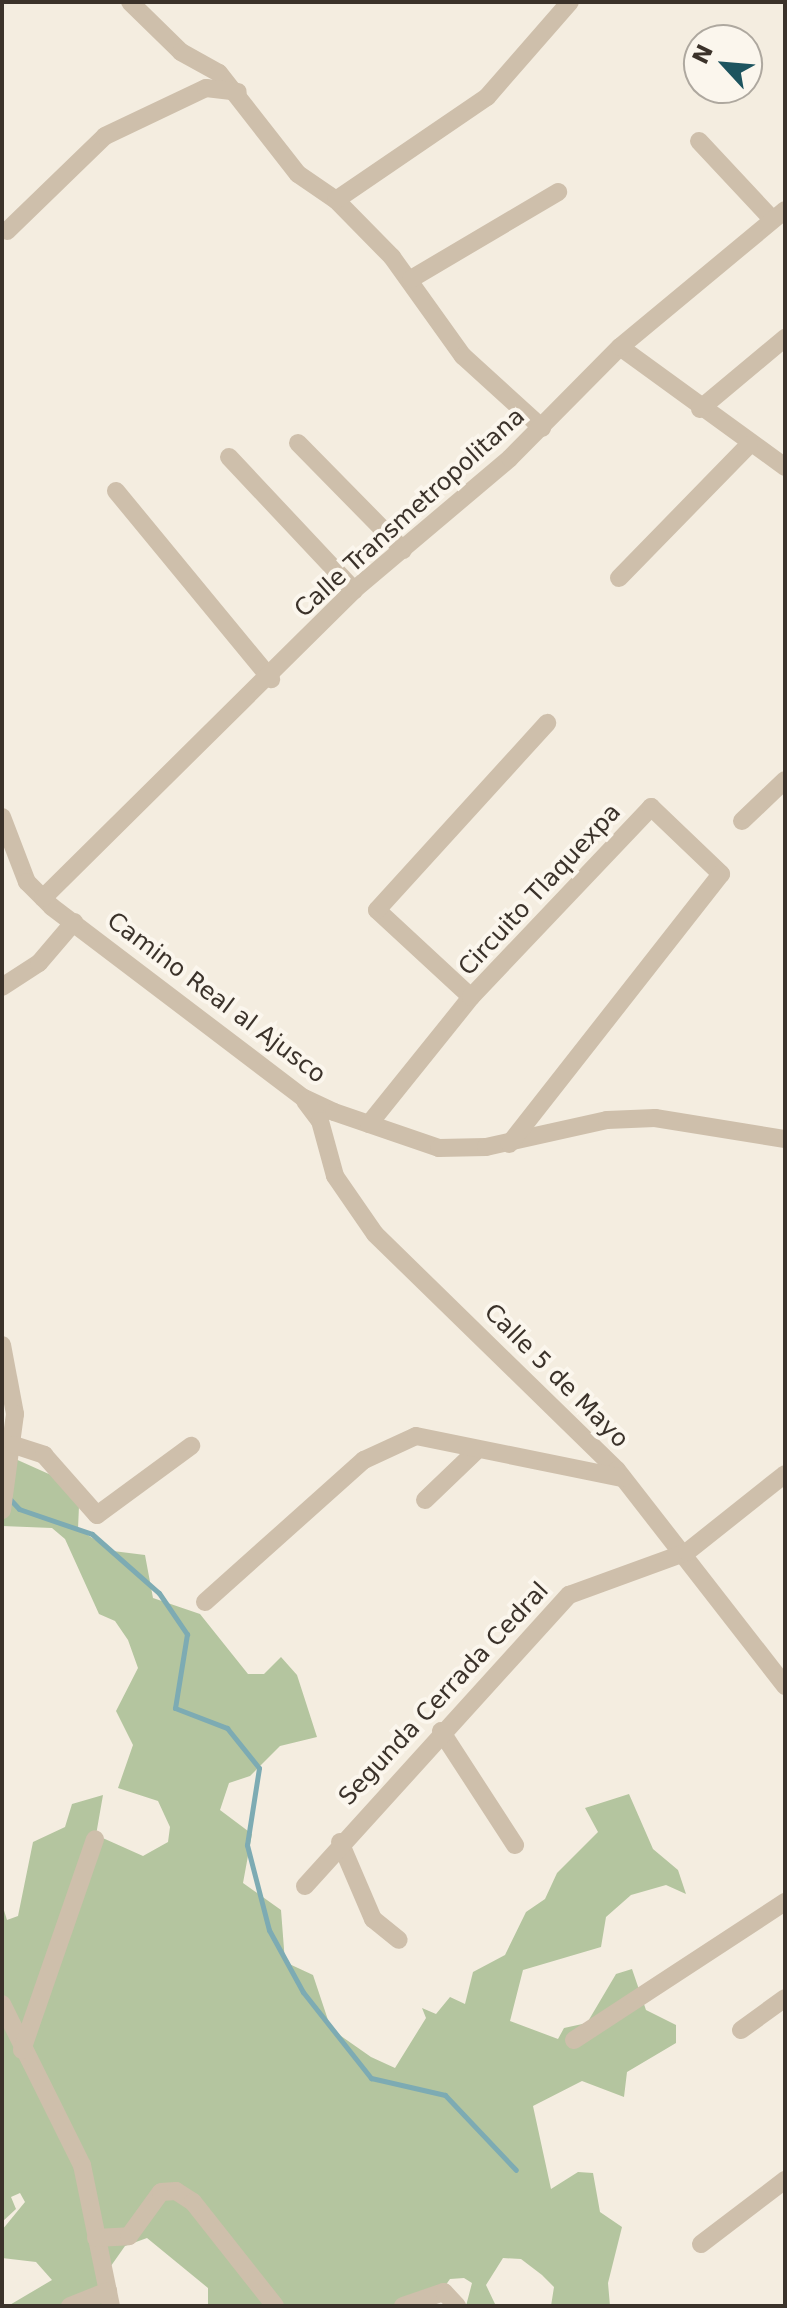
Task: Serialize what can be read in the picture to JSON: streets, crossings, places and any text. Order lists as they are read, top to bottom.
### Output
{
  "streets": {
    "street": [
      "Calle Transmetropolitana",
      "Circuito Tlaquexpa",
      "Camino Real al Ajusco",
      "Calle 5 de Mayo",
      "Segunda Cerrada Cedral"
    ]
  },
  "crossings": [
    ["Calle Transmetropolitana", "Camino Real al Ajusco"],
    ["Circuito Tlaquexpa", "Camino Real al Ajusco"],
    ["Camino Real al Ajusco", "Calle 5 de Mayo"],
    ["Calle 5 de Mayo", "Segunda Cerrada Cedral"]
  ],
  "north": "top left"
}
